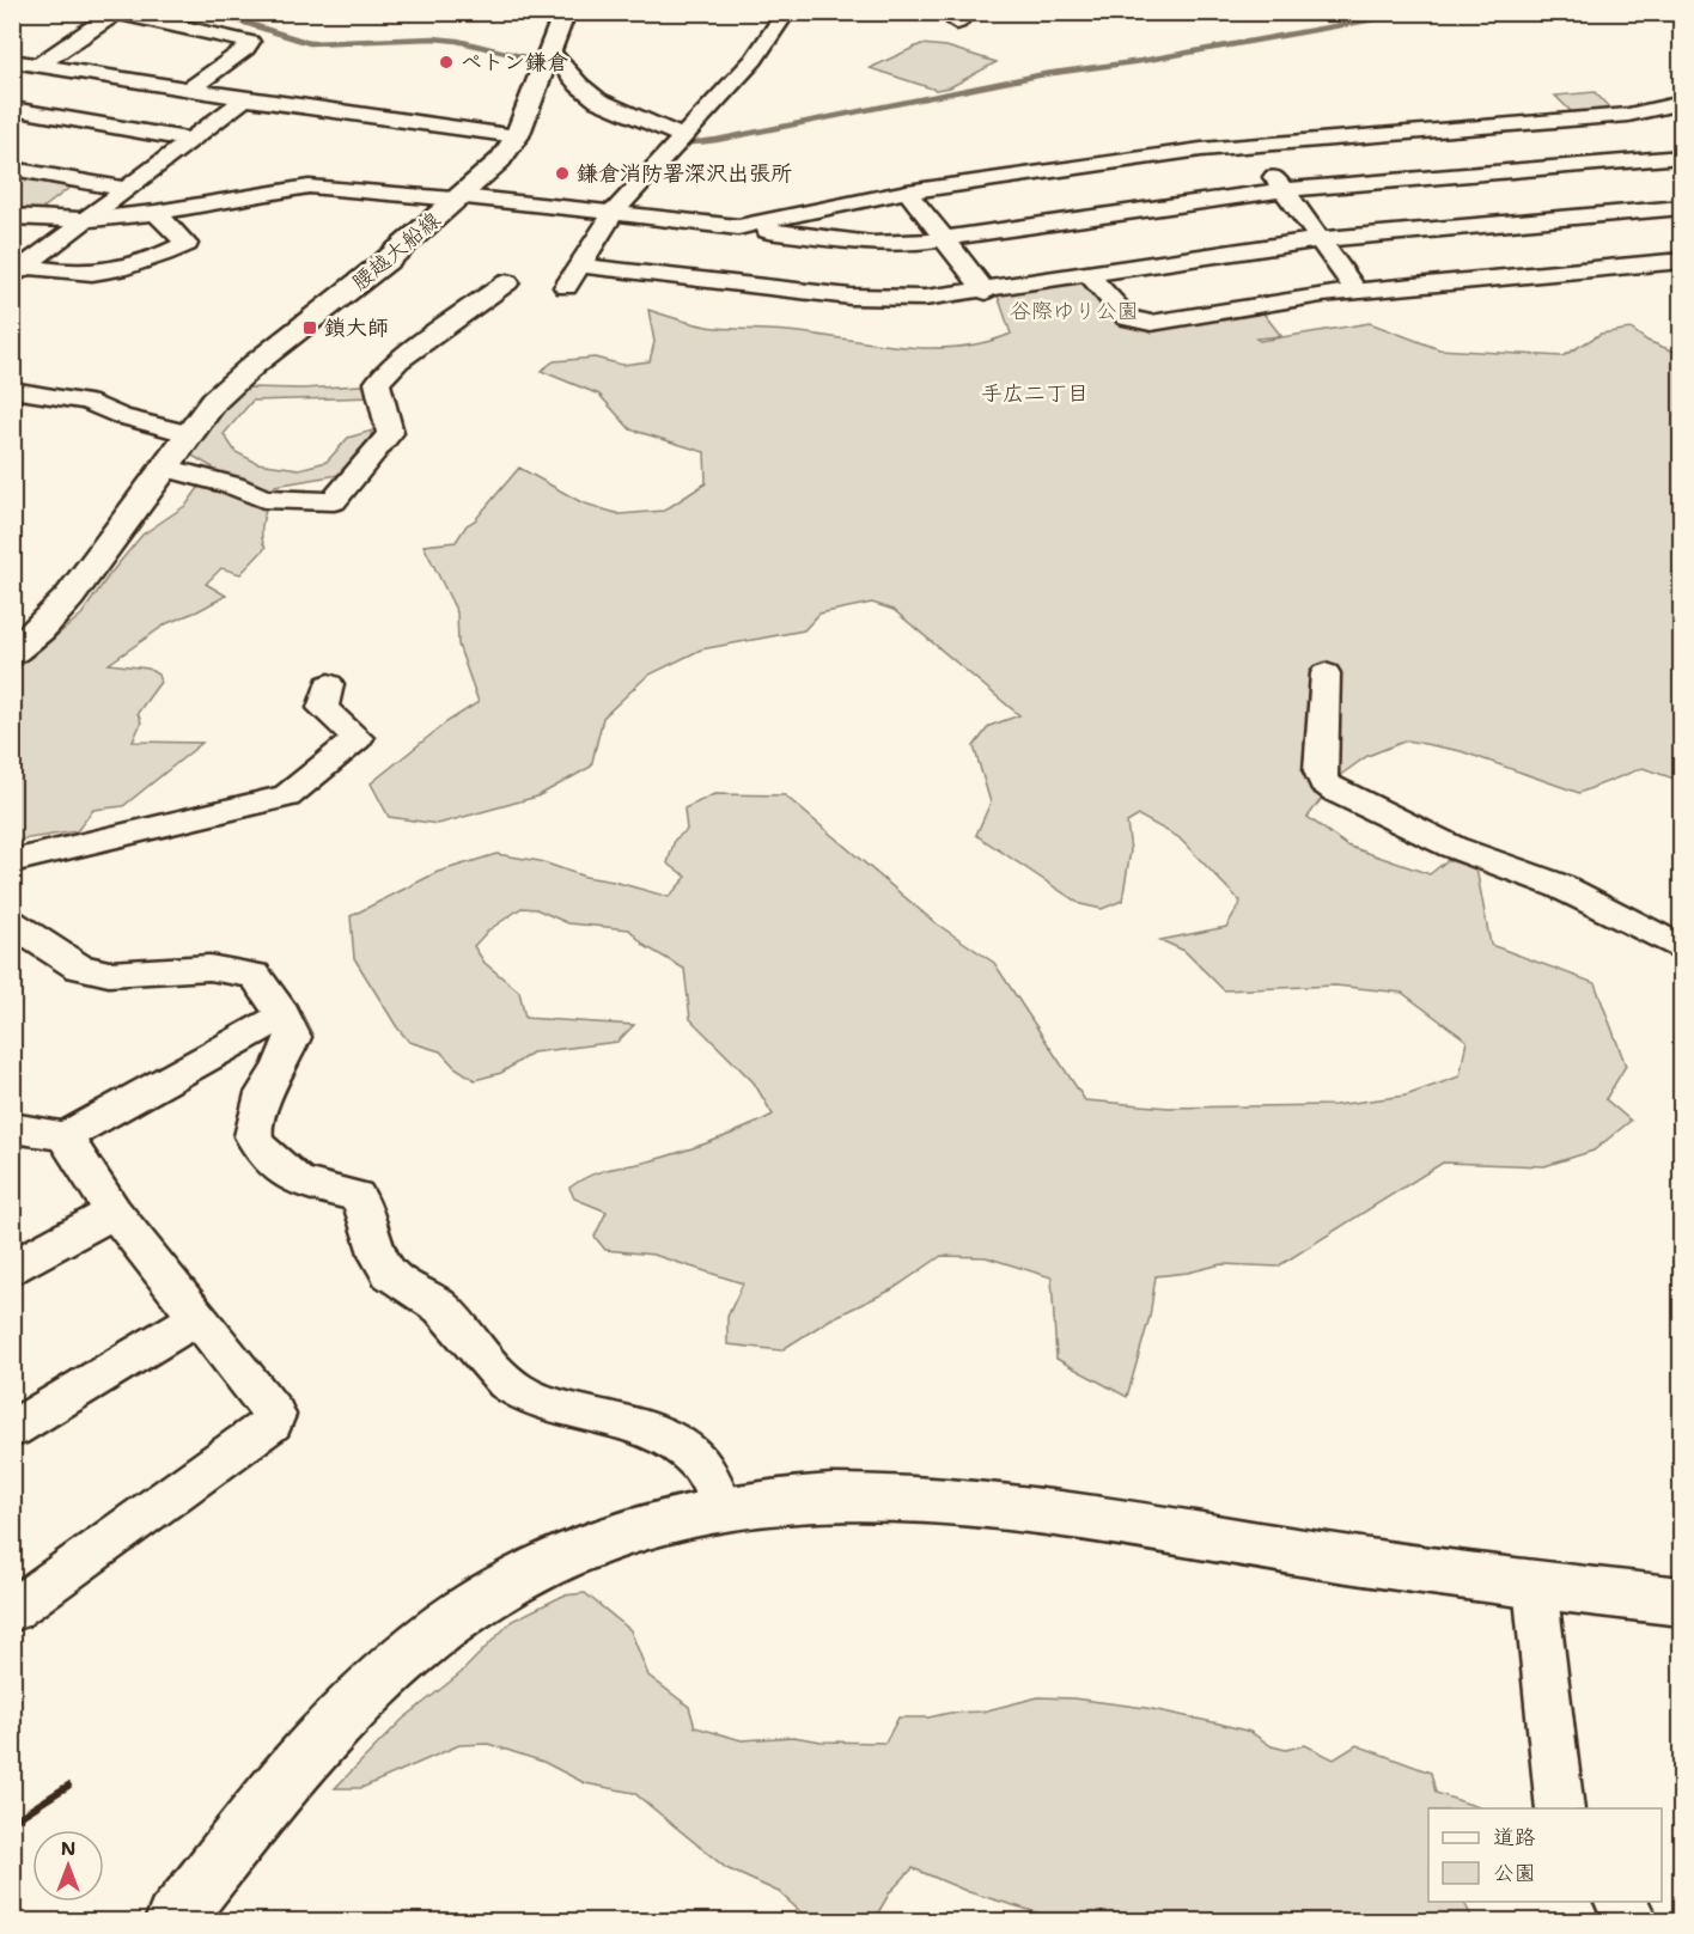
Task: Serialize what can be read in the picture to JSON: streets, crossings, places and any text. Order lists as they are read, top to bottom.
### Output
{
  "streets": {
    "main road": ["腰越大船線"]
  },
  "districts": ["手広二丁目"],
  "parks": ["谷際ゆり公園"],
  "places": {
    "other": ["ペトン鎌倉", "鎌倉消防署深沢出張所"],
    "transit": ["鎖大師"]
  },
  "legend": ["道路", "公園"],
  "north": "top"
}
